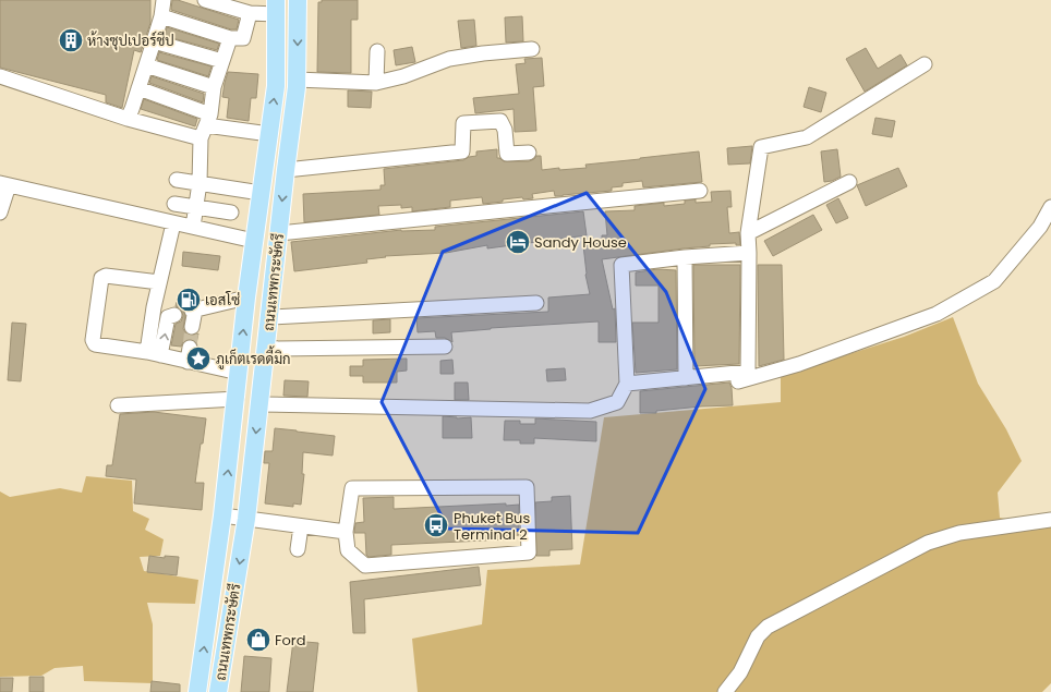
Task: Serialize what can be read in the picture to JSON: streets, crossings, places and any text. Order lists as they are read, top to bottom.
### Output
{
  "streets": {
    "main road": ["ถนนเทพกระษัตรี"]
  },
  "places": {
    "building": ["ห้างซุปเปอร์ชีป"],
    "hotel": ["Sandy House"],
    "fuel station": ["เอสโซ่"],
    "place": ["ภูเก็ตเรดดี้มิก"],
    "bus stop": ["Phuket Bus Terminal 2"],
    "shop": ["Ford"]
  }
}
